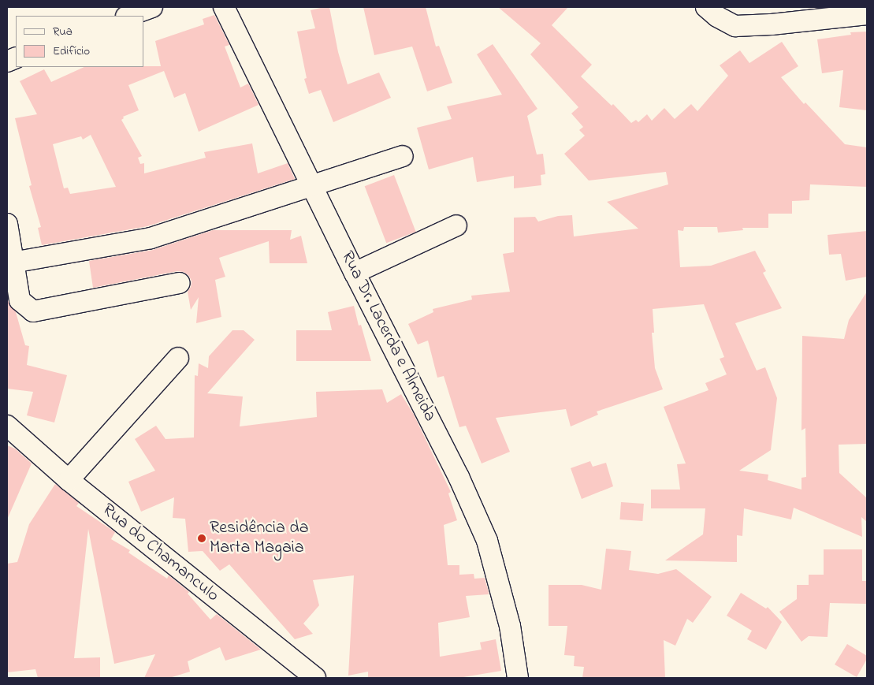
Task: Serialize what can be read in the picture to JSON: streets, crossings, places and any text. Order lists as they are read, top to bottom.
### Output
{
  "streets": {
    "street": ["Rua Dr. Lacerda e Almeida", "Rua do Chamanculo"]
  },
  "places": ["Residência da Marta Magaia"],
  "legend": ["Rua", "Edifício"]
}
